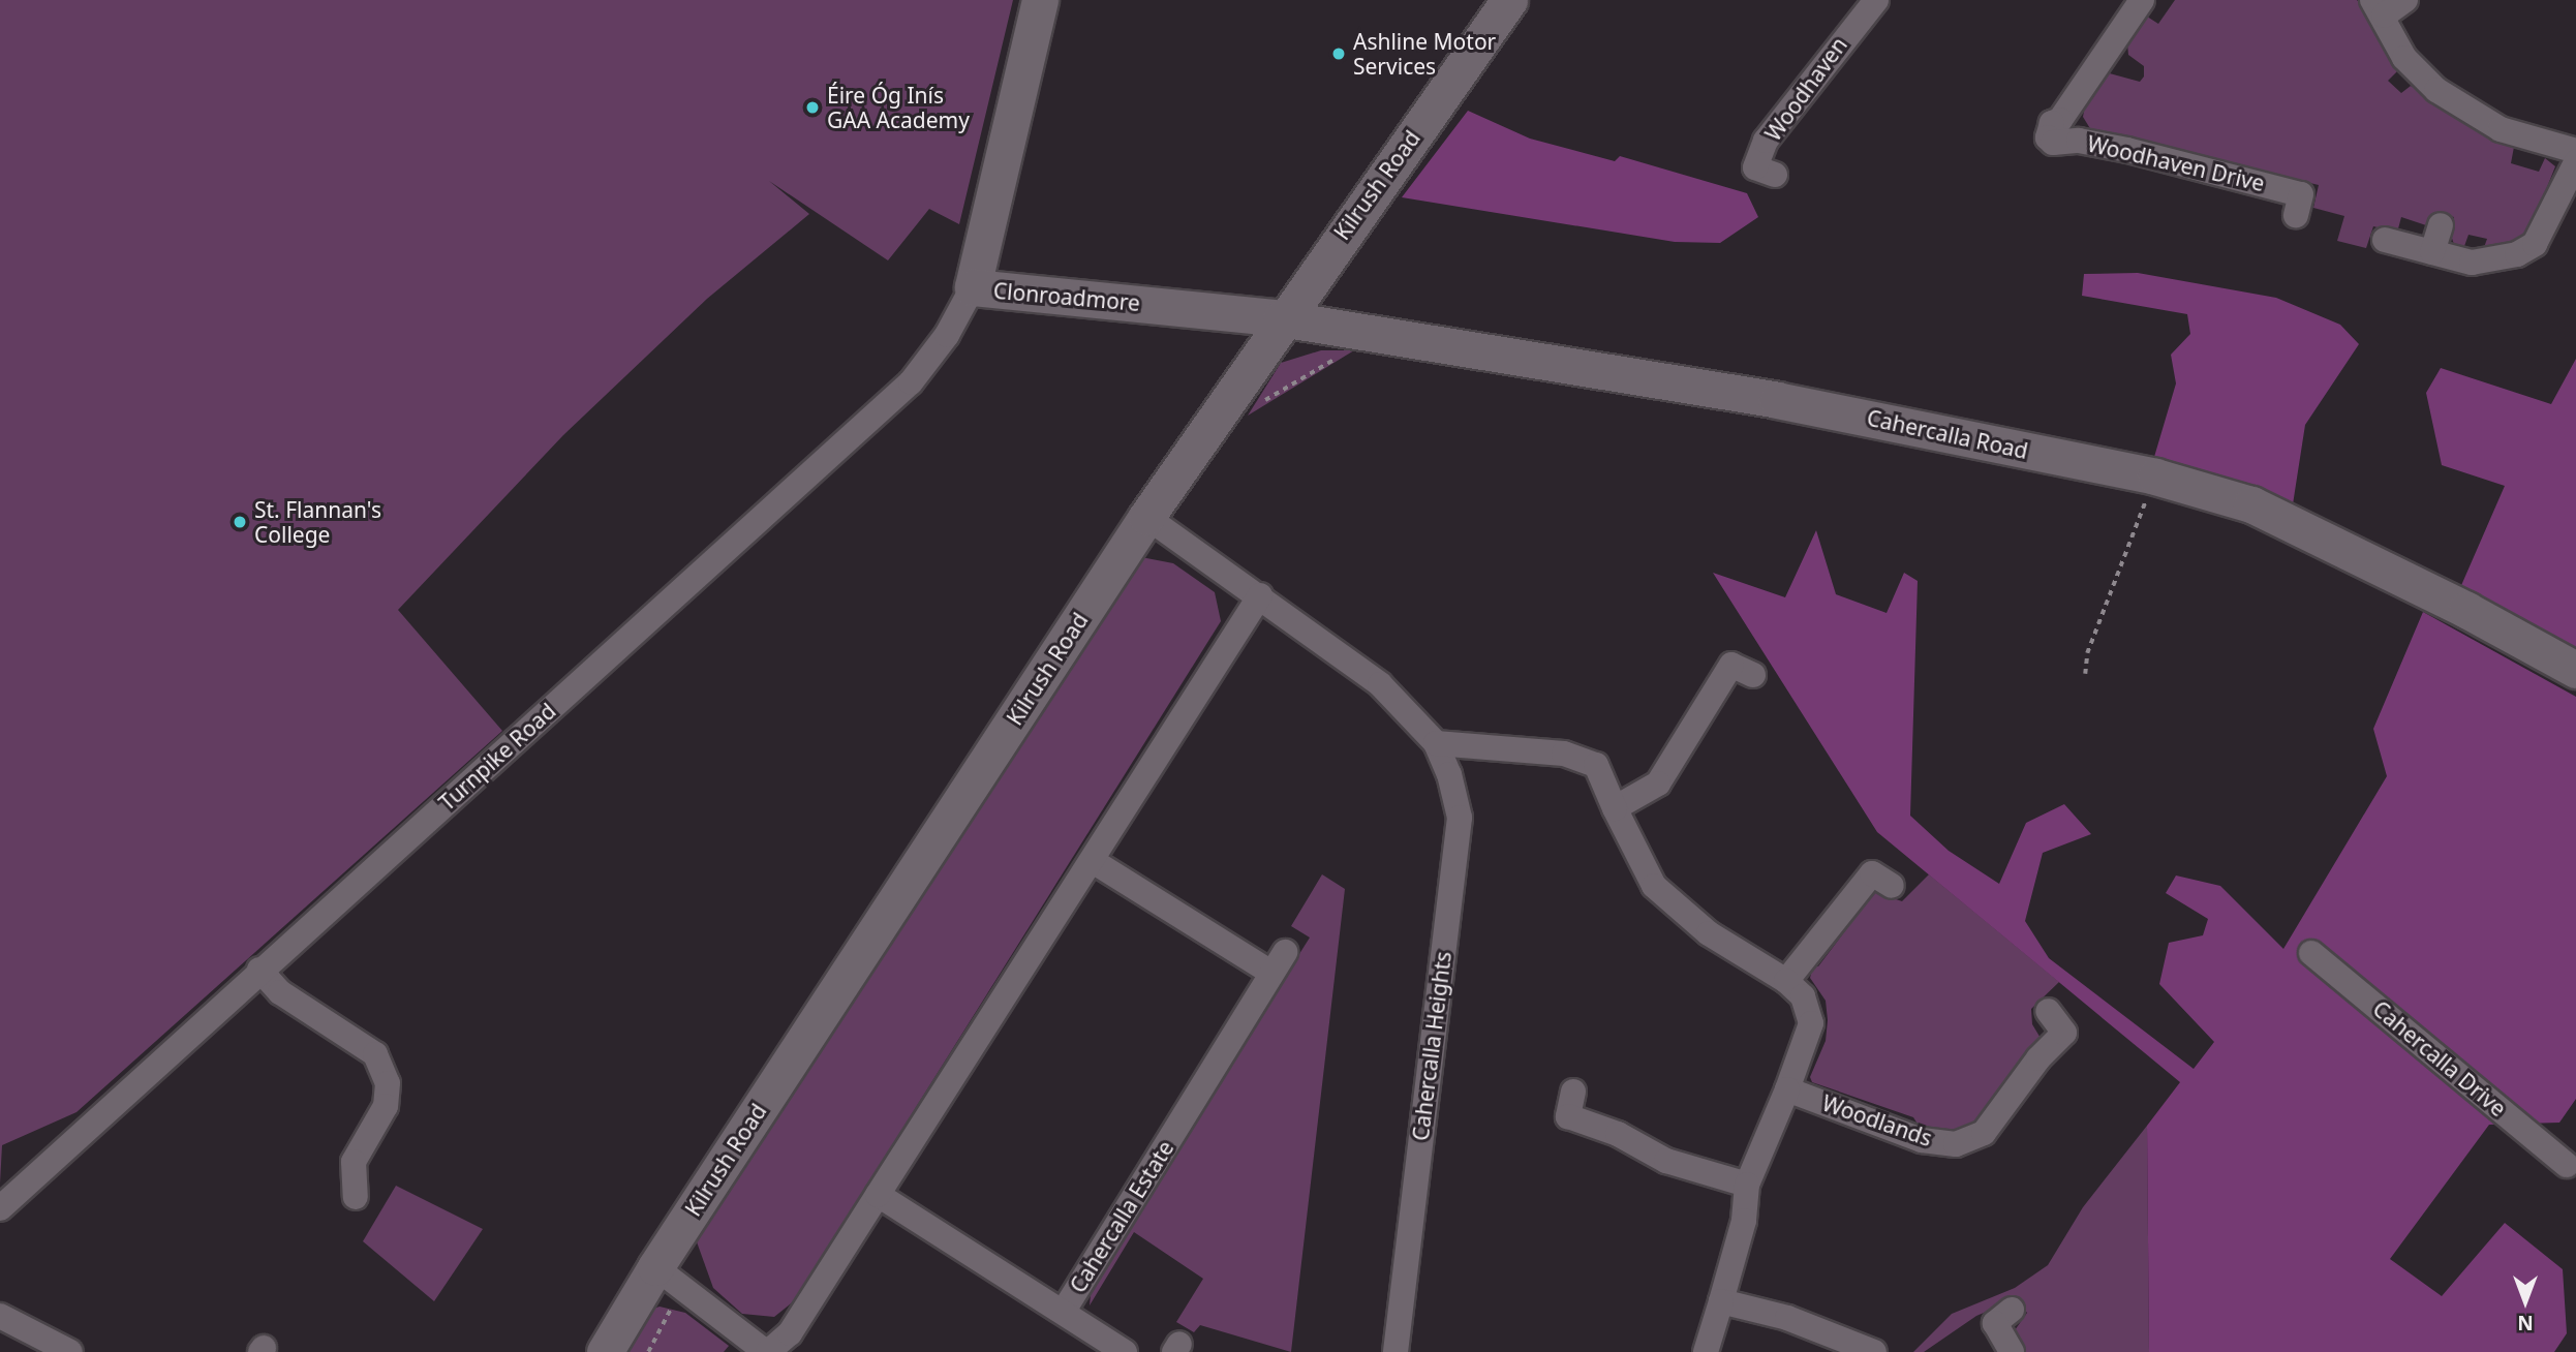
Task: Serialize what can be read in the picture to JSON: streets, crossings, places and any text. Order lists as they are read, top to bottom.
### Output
{
  "streets": {
    "street": [
      "Woodhaven",
      "Woodhaven Drive",
      "Kilrush Road",
      "Clonroadmore",
      "Cahercalla Road",
      "Turnpike Road",
      "Cahercalla Heights",
      "Cahercalla Drive",
      "Woodlands",
      "Cahercalla Estate"
    ]
  },
  "crossings": [
    ["Kilrush Road", "Clonroadmore"],
    ["Kilrush Road", "Cahercalla Road"],
    ["Clonroadmore", "Cahercalla Road"],
    ["Clonroadmore", "Turnpike Road"]
  ],
  "places": ["Ashline Motor Services", "Éire Óg Inís GAA Academy", "St. Flannan's College"],
  "north": "bottom"
}
